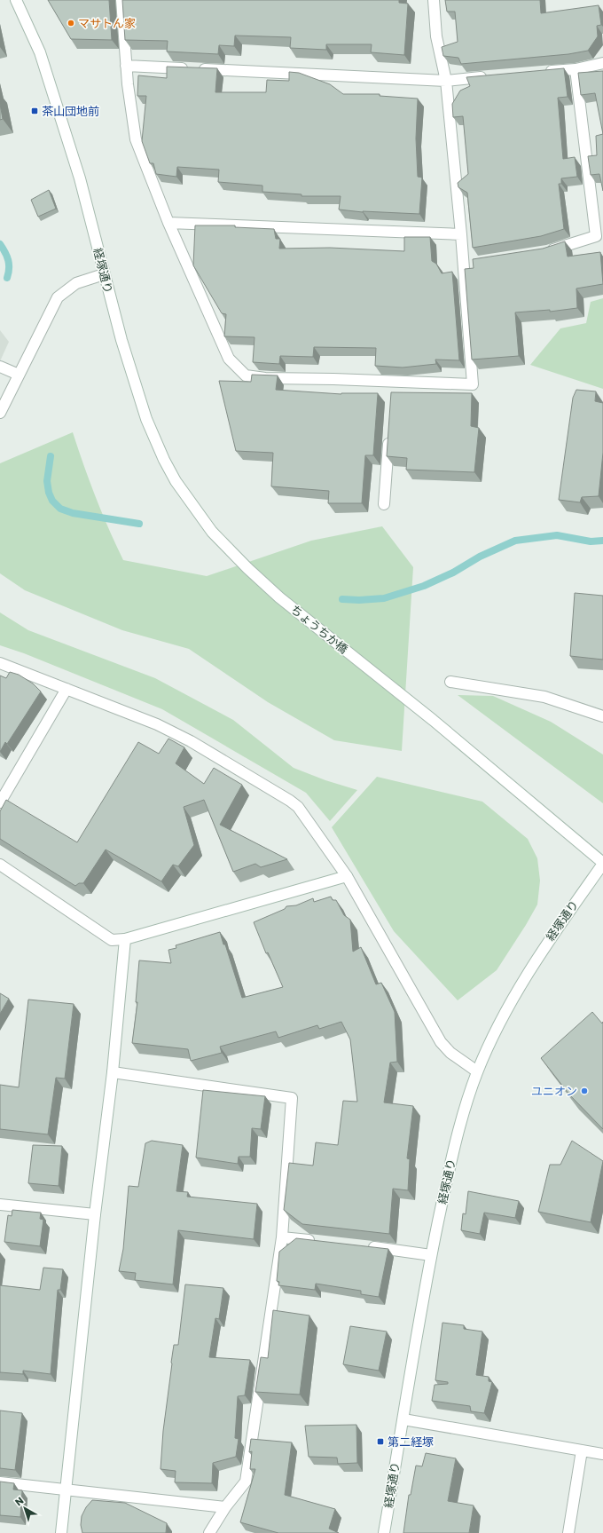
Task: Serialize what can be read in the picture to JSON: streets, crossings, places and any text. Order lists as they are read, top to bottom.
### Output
{
  "streets": {
    "street": ["経塚通り", "ちょうちか橋"]
  },
  "crossings": [
    ["経塚通り", "ちょうちか橋"]
  ],
  "places": {
    "other": ["マサトん家", "ユニオン"],
    "transit": ["茶山団地前", "第二経塚"]
  },
  "north": "top left"
}
